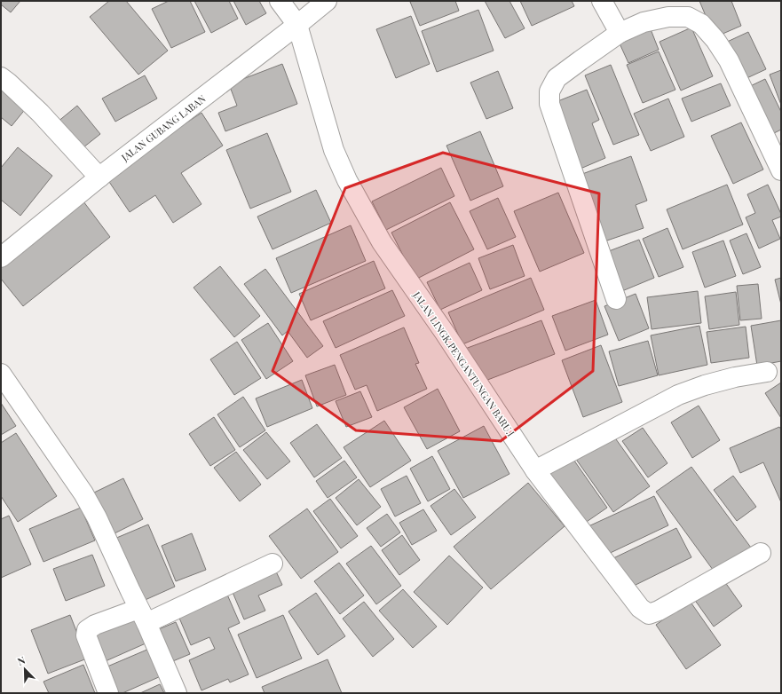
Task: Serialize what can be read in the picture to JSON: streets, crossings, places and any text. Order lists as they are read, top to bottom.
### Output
{
  "streets": {
    "street": ["JALAN GUBANG LABAN", "JALAN LINGK.PENGANTUNGAN BARU.I"]
  },
  "crossings": [
    ["JALAN GUBANG LABAN", "JALAN LINGK.PENGANTUNGAN BARU.I"]
  ],
  "north": "top left"
}
